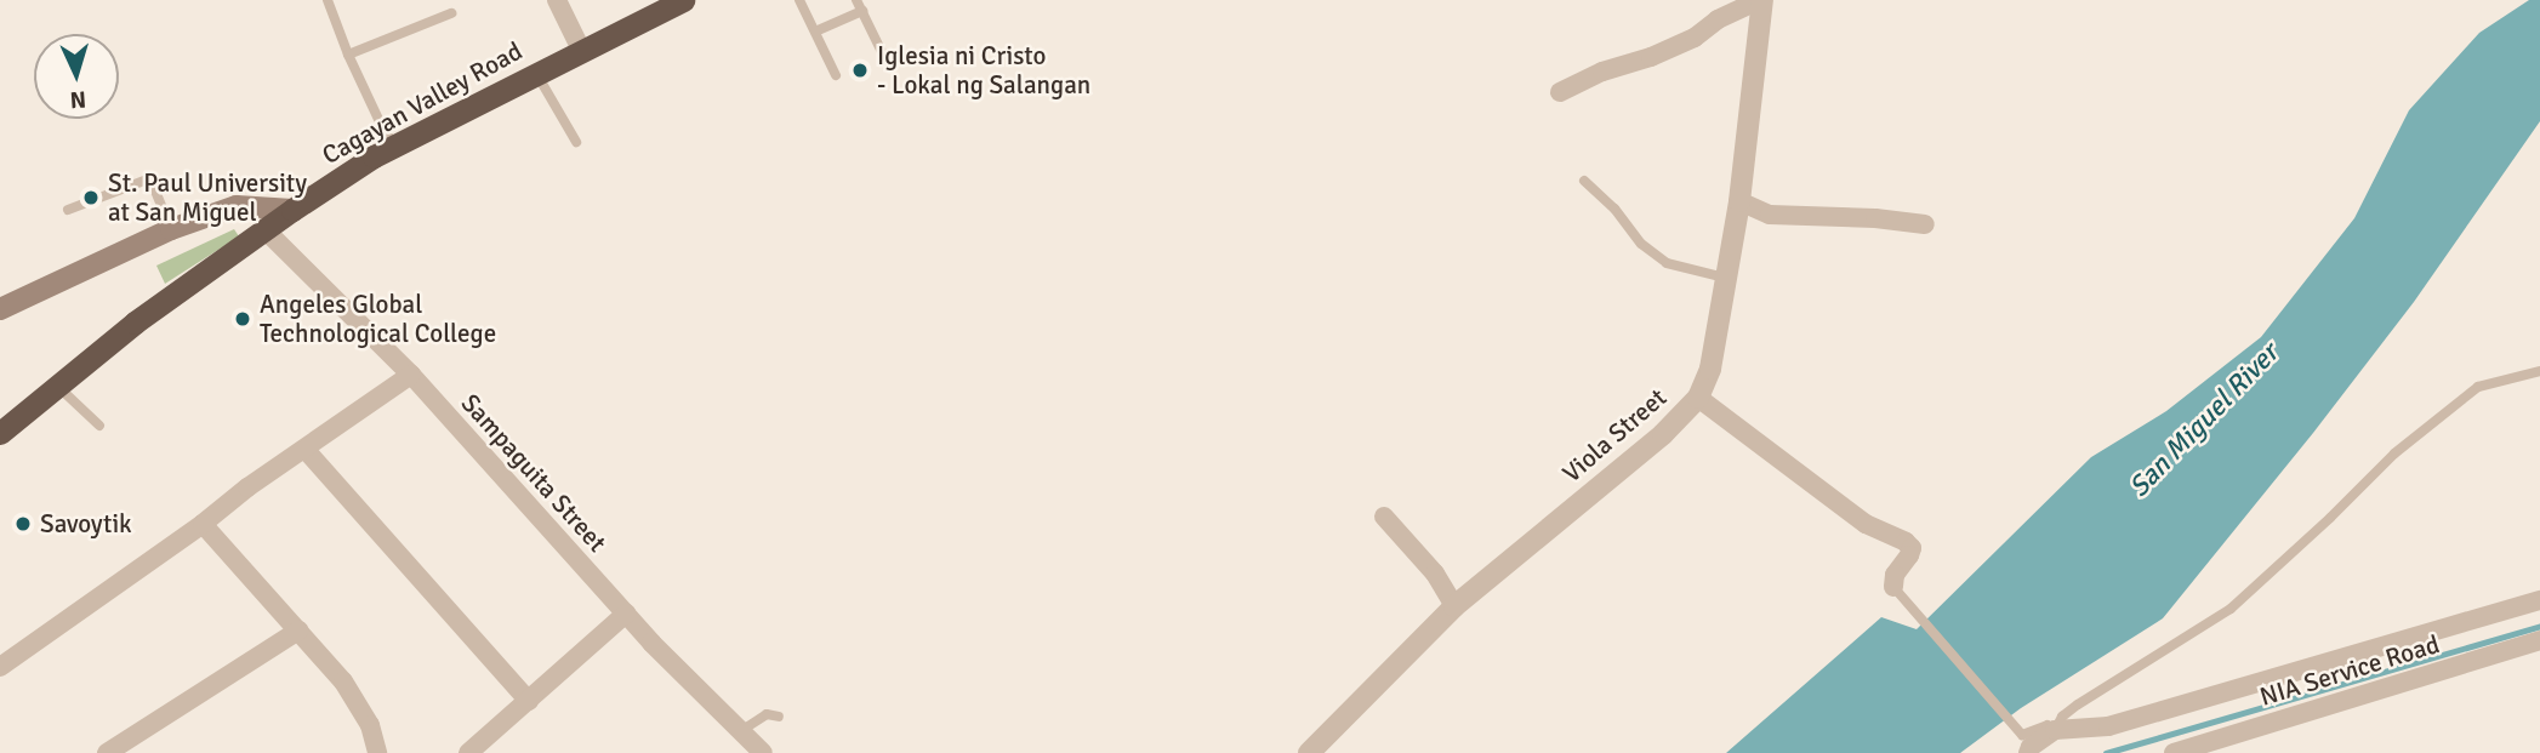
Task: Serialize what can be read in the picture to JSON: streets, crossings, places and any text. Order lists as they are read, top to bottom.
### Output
{
  "streets": {
    "highway": ["Cagayan Valley Road"],
    "street": ["Viola Street", "Sampaguita Street", "NIA Service Road"]
  },
  "crossings": [
    ["Cagayan Valley Road", "Sampaguita Street"]
  ],
  "water": ["San Miguel River"],
  "places": [
    "Iglesia ni Cristo - Lokal ng Salangan",
    "St. Paul University at San Miguel",
    "Angeles Global Technological College",
    "Savoytik"
  ],
  "north": "bottom"
}
